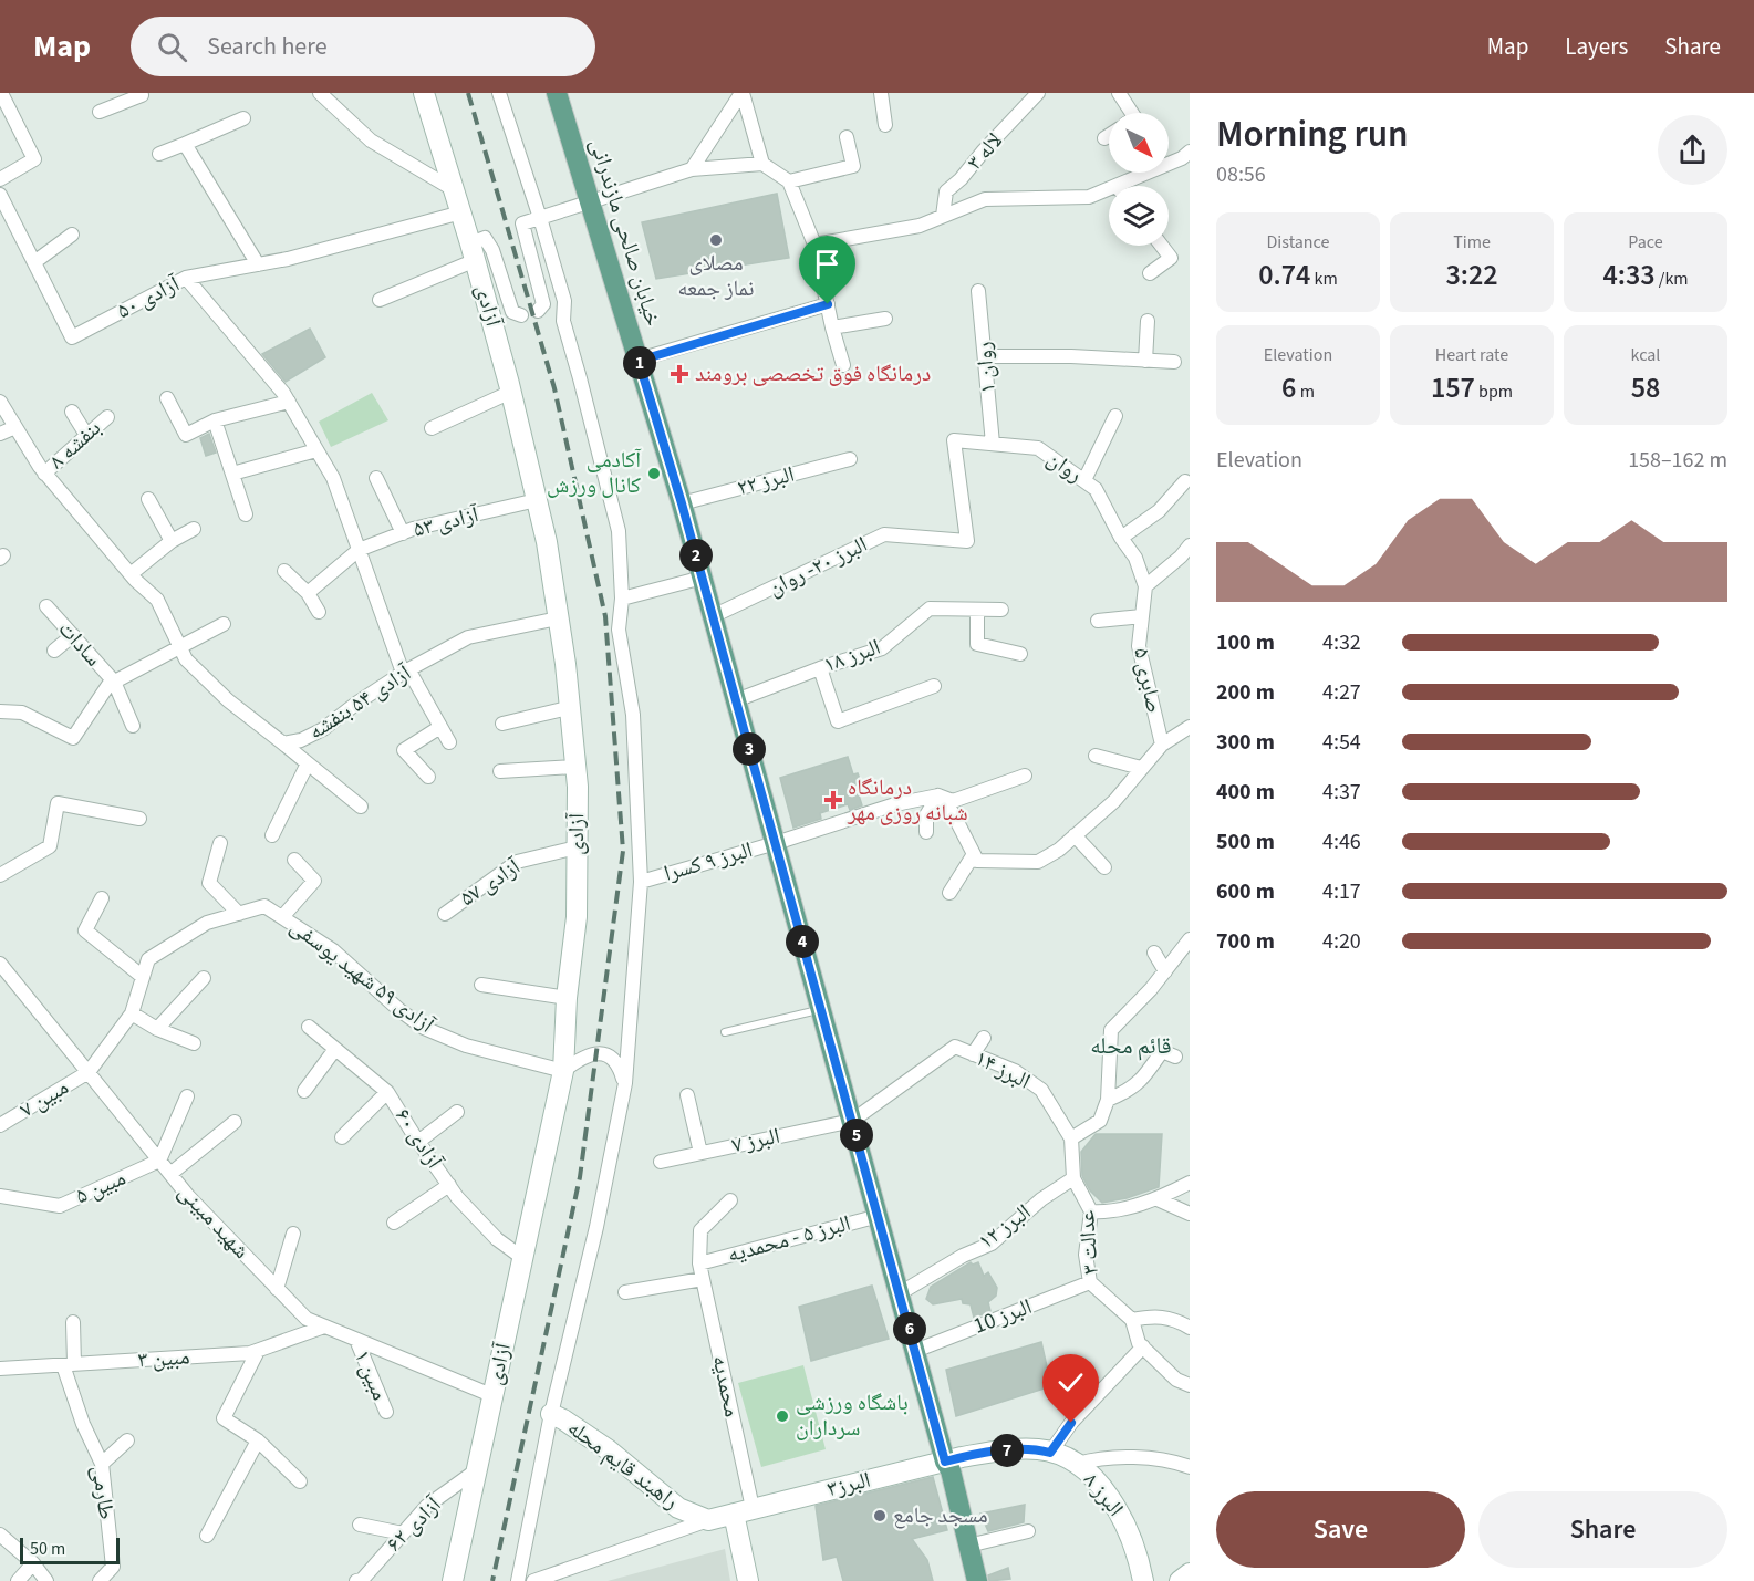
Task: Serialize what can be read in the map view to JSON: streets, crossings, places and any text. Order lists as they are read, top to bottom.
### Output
{
  "streets": {
    "main road": [
      "خیابان صالحی مازندرانی",
      "آزادی",
      "راهبند قایم محله",
      "البرز۳",
      "البرز ۸"
    ],
    "street": [
      "لاله ۳",
      "آزادی ۵۰",
      "روان ۱",
      "بنفشه ۸",
      "روان",
      "البرز ۲۲",
      "آزادی ۵۳",
      "البرز ۲۰- روان",
      "سادات",
      "البرز ۱۸",
      "صابری ۵",
      "آزادی ۵۴ بنفشه",
      "البرز ۹ کسرا",
      "آزادی ۵۷",
      "آزادی ۵۹ شهید یوسفی",
      "البرز ۱۴",
      "مبین ۷",
      "آزادی ۶۰",
      "البرز ۷",
      "مبین ۵",
      "شهید مبینی",
      "البرز ۱۲",
      "البرز ۵ - محمدیه",
      "عدالت ۳",
      "البرز 10",
      "مبین ۳",
      "مبین ۱",
      "محمدیه",
      "طارمی",
      "آزادی ۶۲"
    ]
  },
  "crossings": [
    ["خیابان صالحی مازندرانی", "البرز ۲۲"],
    ["خیابان صالحی مازندرانی", "البرز ۲۰- روان"],
    ["خیابان صالحی مازندرانی", "البرز ۱۸"],
    ["خیابان صالحی مازندرانی", "البرز ۹ کسرا"],
    ["خیابان صالحی مازندرانی", "البرز ۱۴"],
    ["خیابان صالحی مازندرانی", "البرز ۷"],
    ["خیابان صالحی مازندرانی", "البرز ۱۲"],
    ["خیابان صالحی مازندرانی", "البرز ۵ - محمدیه"],
    ["خیابان صالحی مازندرانی", "البرز 10"],
    ["خیابان صالحی مازندرانی", "البرز۳"],
    ["خیابان صالحی مازندرانی", "البرز ۸"],
    ["آزادی ۵۰", "آزادی"],
    ["آزادی", "آزادی ۵۳"],
    ["آزادی", "آزادی ۵۴ بنفشه"],
    ["آزادی", "آزادی ۵۷"],
    ["آزادی", "آزادی ۵۹ شهید یوسفی"],
    ["آزادی", "آزادی ۶۰"],
    ["آزادی", "شهید مبینی"],
    ["آزادی", "آزادی ۶۲"],
    ["روان ۱", "روان"],
    ["بنفشه ۸", "آزادی ۵۴ بنفشه"],
    ["روان", "البرز ۲۰- روان"],
    ["روان", "صابری ۵"],
    ["البرز ۱۴", "البرز ۷"],
    ["البرز ۱۴", "البرز ۱۲"],
    ["البرز ۱۴", "عدالت ۳"],
    ["مبین ۷", "شهید مبینی"],
    ["مبین ۵", "شهید مبینی"],
    ["شهید مبینی", "مبین ۳"],
    ["شهید مبینی", "مبین ۱"],
    ["البرز ۱۲", "عدالت ۳"],
    ["البرز ۵ - محمدیه", "محمدیه"],
    ["عدالت ۳", "البرز 10"],
    ["مبین ۳", "طارمی"],
    ["محمدیه", "البرز۳"],
    ["البرز۳", "البرز ۸"]
  ],
  "districts": ["قائم محله"],
  "places": {
    "other": [
      "مصلای نماز جمعه",
      "آکادمی کانال ورزش",
      "باشگاه ورزشی سرداران",
      "مسجد جامع"
    ],
    "health": ["درمانگاه فوق تخصصی برومند", "درمانگاه شبانه روزی مهر"]
  },
  "scale_bar": "50 m",
  "north": "bottom right",
  "page": {
    "header": "Map",
    "search": "Search here",
    "nav": ["Map", "Layers", "Share"],
    "heading": ["Morning run", "08:56"],
    "stats": [
      ["Distance", "0.74 km"],
      ["Time", "3:22"],
      ["Pace", "4:33 /km"],
      ["Elevation", "6 m"],
      ["Heart rate", "157 bpm"],
      ["kcal", "58"]
    ],
    "pins": [
      "1",
      "2",
      "3",
      "4",
      "5",
      "6",
      "7"
    ],
    "chart": ["Elevation", "158–162 m"],
    "list": [
      {
        "name": "100 m",
        "note": "4:32"
      },
      {
        "name": "200 m",
        "note": "4:27"
      },
      {
        "name": "300 m",
        "note": "4:54"
      },
      {
        "name": "400 m",
        "note": "4:37"
      },
      {
        "name": "500 m",
        "note": "4:46"
      },
      {
        "name": "600 m",
        "note": "4:17"
      },
      {
        "name": "700 m",
        "note": "4:20"
      }
    ],
    "buttons": ["Save", "Share"],
    "scale": "50 m"
  }
}
